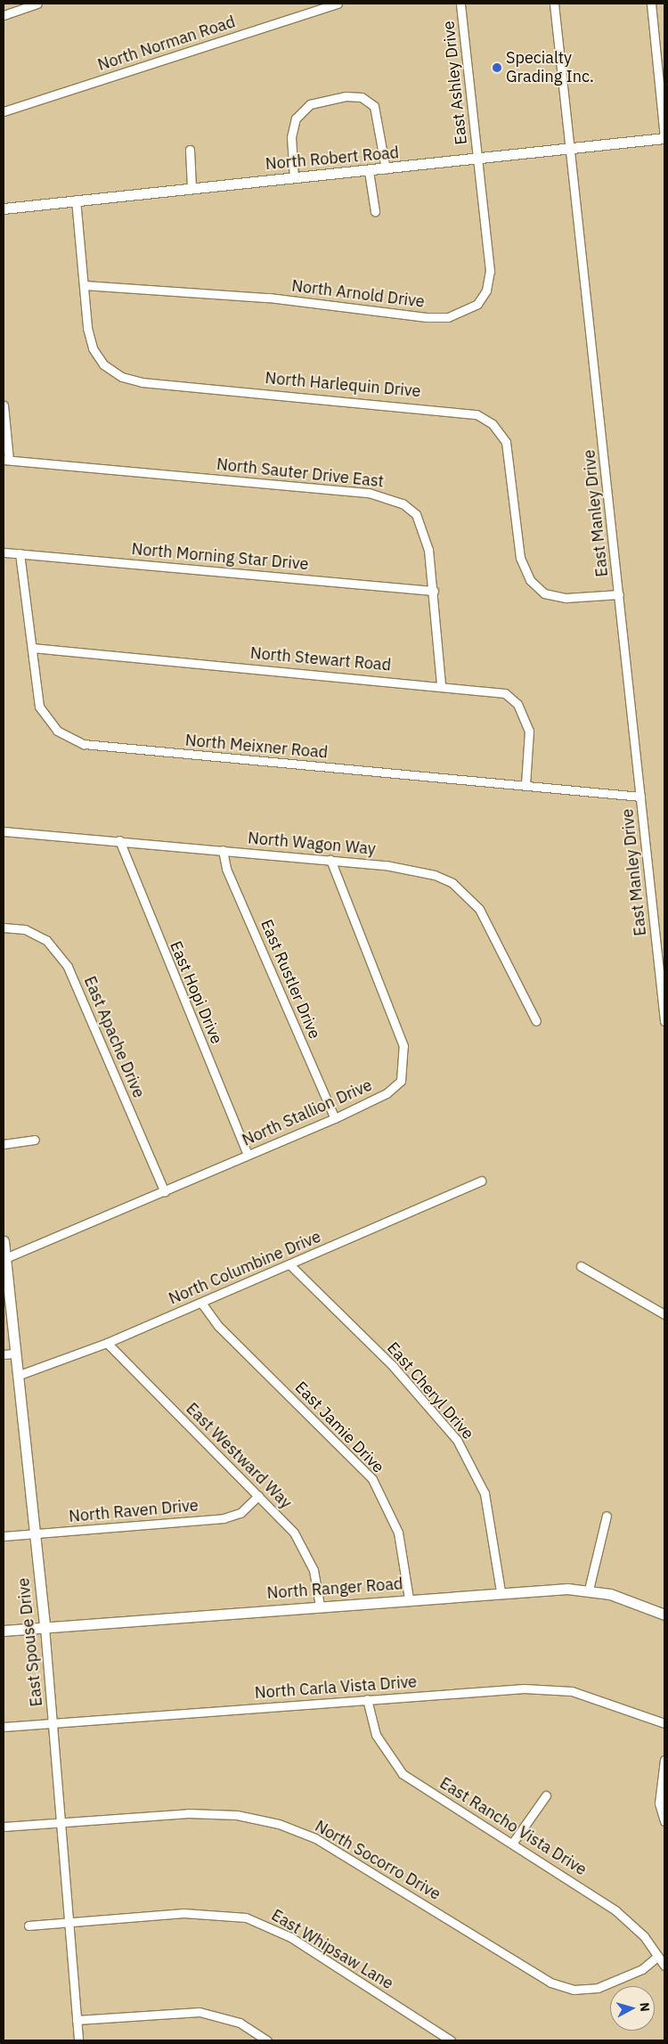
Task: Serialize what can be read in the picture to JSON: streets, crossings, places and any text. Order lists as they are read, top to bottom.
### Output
{
  "streets": {
    "street": [
      "North Norman Road",
      "East Ashley Drive",
      "North Robert Road",
      "North Arnold Drive",
      "North Harlequin Drive",
      "North Sauter Drive East",
      "East Manley Drive",
      "North Morning Star Drive",
      "North Stewart Road",
      "North Meixner Road",
      "North Wagon Way",
      "East Rustler Drive",
      "East Hopi Drive",
      "East Apache Drive",
      "North Stallion Drive",
      "North Columbine Drive",
      "East Cheryl Drive",
      "East Jamie Drive",
      "East Westward Way",
      "North Raven Drive",
      "North Ranger Road",
      "East Spouse Drive",
      "North Carla Vista Drive",
      "East Rancho Vista Drive",
      "North Socorro Drive",
      "East Whipsaw Lane"
    ]
  },
  "crossings": [
    ["East Ashley Drive", "North Robert Road"],
    ["East Ashley Drive", "North Arnold Drive"],
    ["North Robert Road", "North Arnold Drive"],
    ["North Robert Road", "North Harlequin Drive"],
    ["North Robert Road", "East Manley Drive"],
    ["North Arnold Drive", "North Harlequin Drive"],
    ["North Harlequin Drive", "East Manley Drive"],
    ["North Sauter Drive East", "North Morning Star Drive"],
    ["North Sauter Drive East", "North Stewart Road"],
    ["East Manley Drive", "North Meixner Road"],
    ["North Morning Star Drive", "North Meixner Road"],
    ["North Stewart Road", "North Meixner Road"],
    ["North Wagon Way", "East Rustler Drive"],
    ["North Wagon Way", "East Hopi Drive"],
    ["North Wagon Way", "North Stallion Drive"],
    ["East Rustler Drive", "North Stallion Drive"],
    ["East Hopi Drive", "North Stallion Drive"],
    ["East Apache Drive", "North Stallion Drive"],
    ["North Stallion Drive", "East Spouse Drive"],
    ["North Columbine Drive", "East Cheryl Drive"],
    ["North Columbine Drive", "East Jamie Drive"],
    ["North Columbine Drive", "East Westward Way"],
    ["North Columbine Drive", "East Spouse Drive"],
    ["East Cheryl Drive", "North Ranger Road"],
    ["East Jamie Drive", "North Ranger Road"],
    ["East Westward Way", "North Raven Drive"],
    ["East Westward Way", "North Ranger Road"],
    ["North Raven Drive", "East Spouse Drive"],
    ["North Ranger Road", "East Spouse Drive"],
    ["East Spouse Drive", "North Carla Vista Drive"],
    ["East Spouse Drive", "North Socorro Drive"],
    ["East Spouse Drive", "East Whipsaw Lane"],
    ["North Carla Vista Drive", "East Rancho Vista Drive"],
    ["East Rancho Vista Drive", "North Socorro Drive"]
  ],
  "places": ["Specialty Grading Inc."],
  "north": "right"
}
